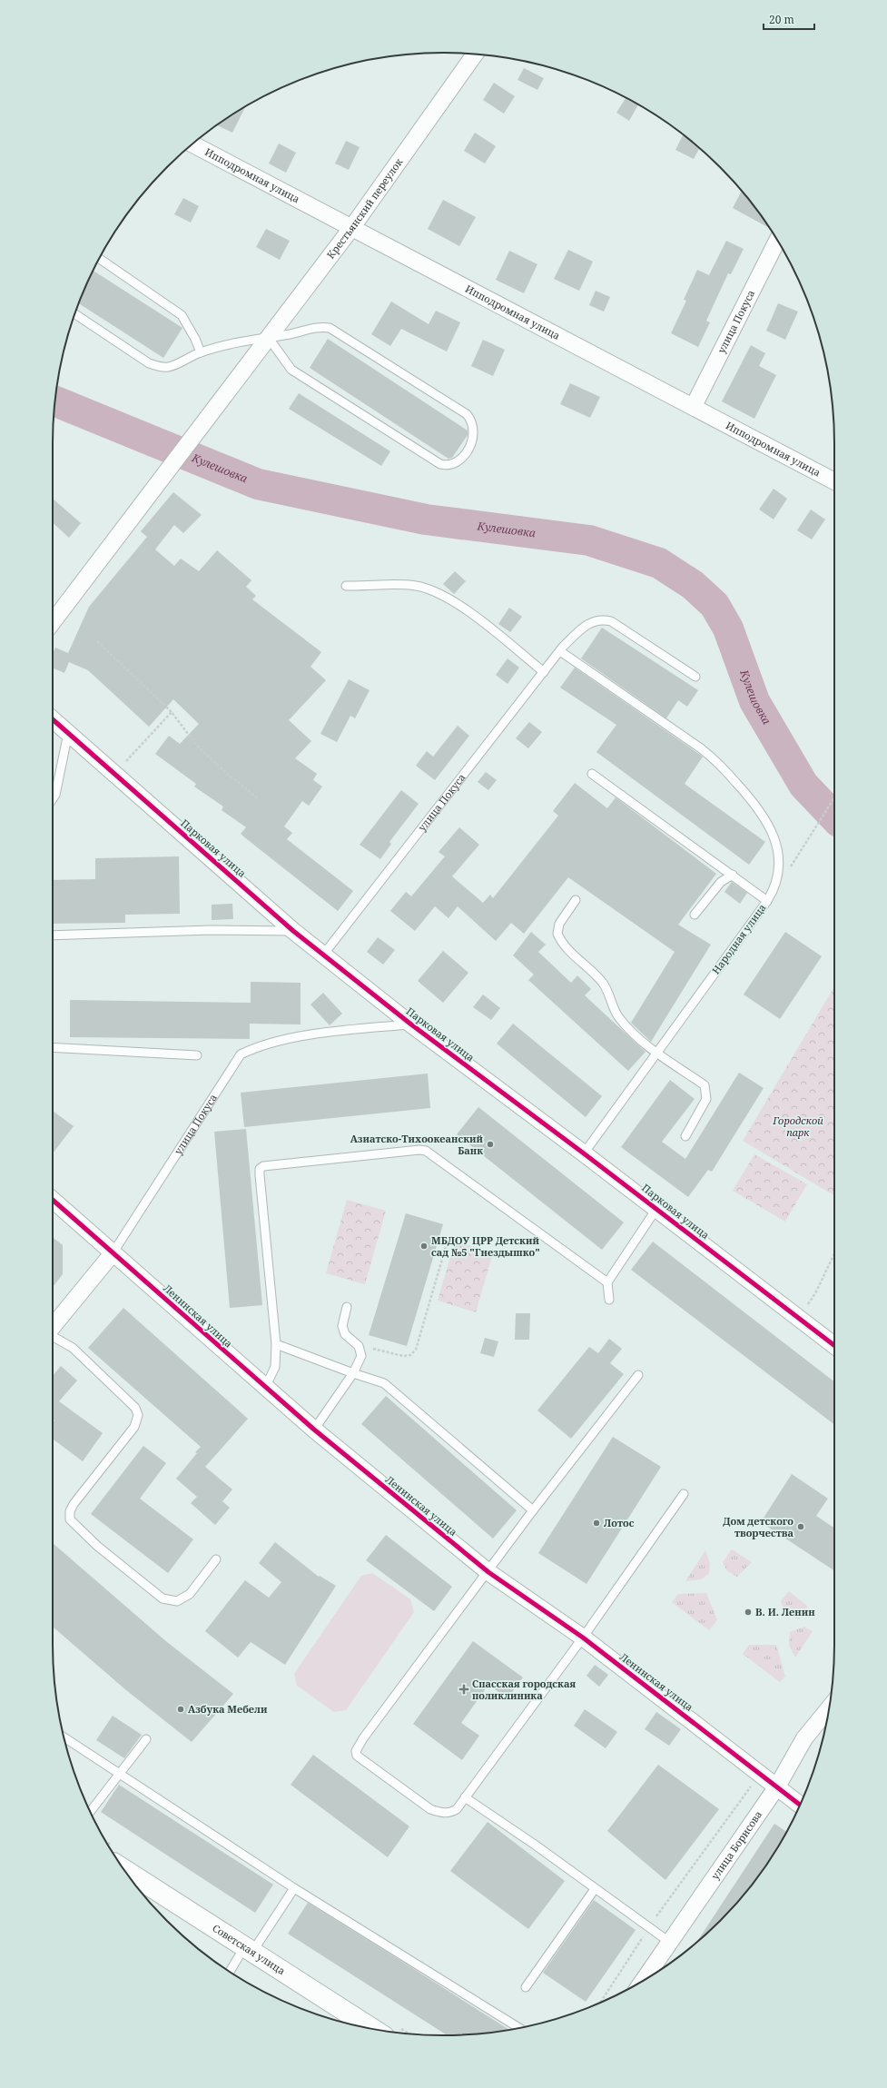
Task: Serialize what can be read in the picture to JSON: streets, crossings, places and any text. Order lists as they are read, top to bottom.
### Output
{
  "streets": {
    "main road": ["Советская улица"],
    "street": [
      "Ипподромная улица",
      "Крестьянский переулок",
      "улица Покуса",
      "Парковая улица",
      "Ленинская улица",
      "улица Борисова"
    ],
    "lane": ["Народная улица"]
  },
  "crossings": [
    ["Ипподромная улица", "Крестьянский переулок"],
    ["Ипподромная улица", "улица Покуса"],
    ["улица Покуса", "Парковая улица"],
    ["улица Покуса", "Ленинская улица"],
    ["Парковая улица", "Народная улица"],
    ["Ленинская улица", "улица Борисова"]
  ],
  "water": ["Кулешовка"],
  "parks": ["Городской парк"],
  "places": {
    "other": [
      "Азиатско-Тихоокеанский Банк",
      "МБДОУ ЦРР Детский сад №5 \"Гнездышко\"",
      "Лотос",
      "Дом детского творчества",
      "В. И. Ленин",
      "Азбука Мебели"
    ],
    "health": ["Спасская городская поликлиника"]
  },
  "scale_bar": "20 m"
}
